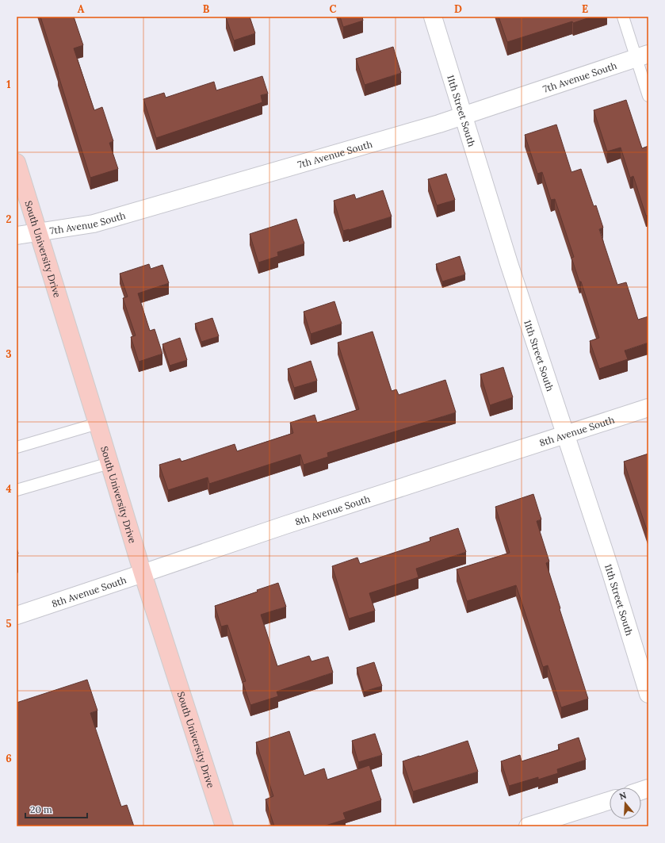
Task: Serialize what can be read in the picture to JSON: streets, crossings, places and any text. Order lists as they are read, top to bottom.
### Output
{
  "streets": {
    "main road": ["South University Drive"],
    "street": ["7th Avenue South", "11th Street South", "8th Avenue South"]
  },
  "crossings": [
    ["7th Avenue South", "11th Street South"],
    ["7th Avenue South", "South University Drive"],
    ["11th Street South", "8th Avenue South"],
    ["South University Drive", "8th Avenue South"]
  ],
  "scale_bar": "20 m",
  "north": "top",
  "grid": {
    "columns": [
      "A",
      "B",
      "C",
      "D",
      "E"
    ],
    "rows": [
      "1",
      "2",
      "3",
      "4",
      "5",
      "6"
    ]
  }
}
